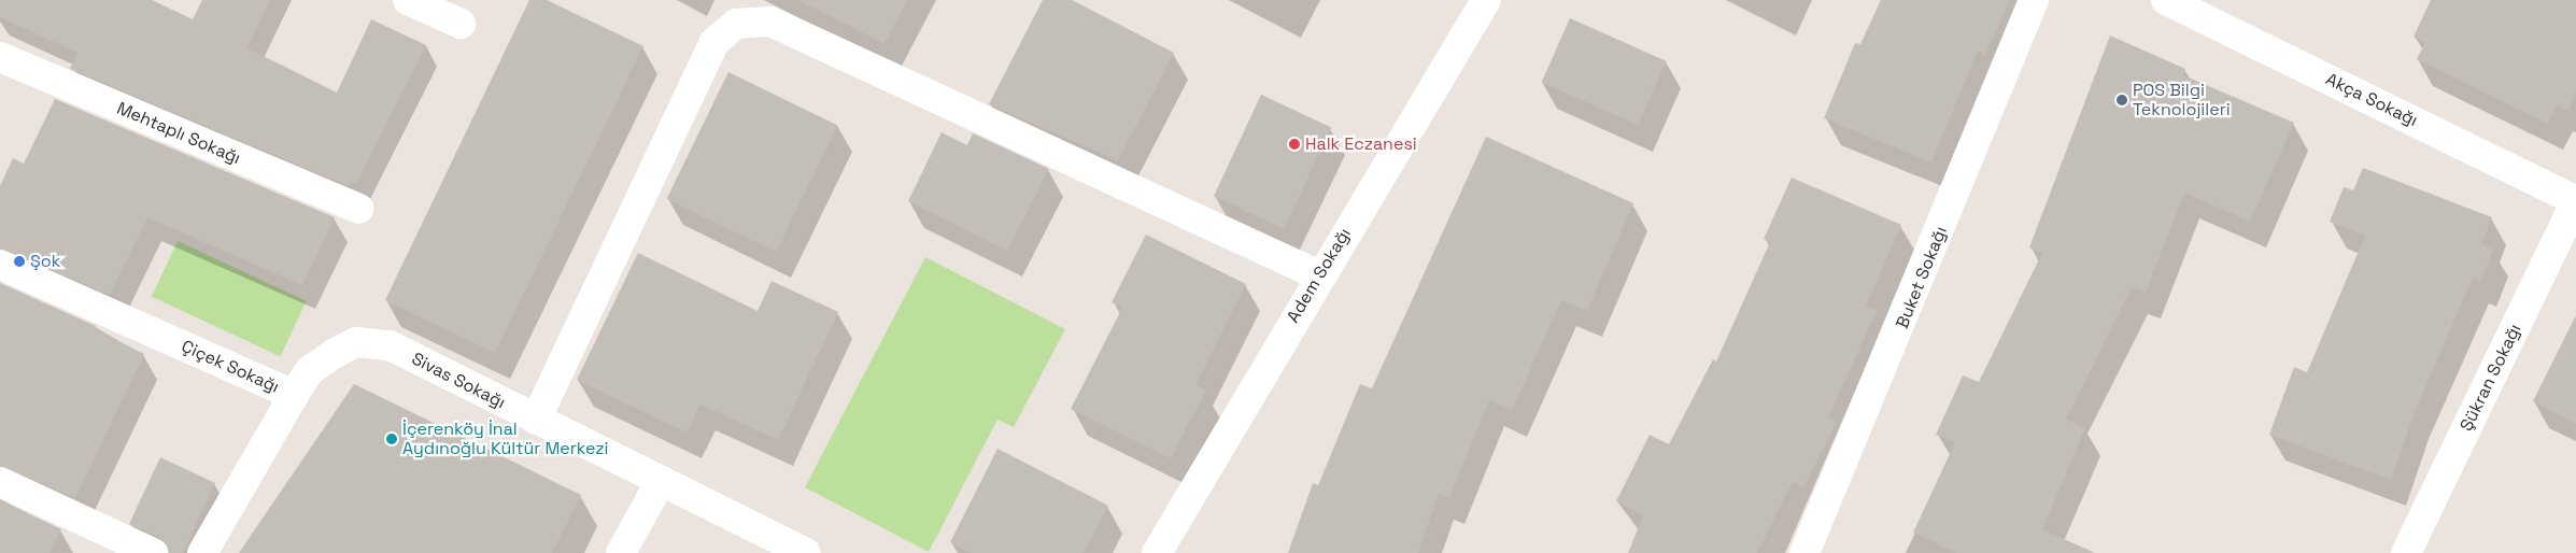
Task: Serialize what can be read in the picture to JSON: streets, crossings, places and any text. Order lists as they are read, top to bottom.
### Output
{
  "streets": {
    "street": [
      "Akça Sokağı",
      "Mehtaplı Sokağı",
      "Adem Sokağı",
      "Buket Sokağı",
      "Çiçek Sokağı",
      "Şükran Sokağı",
      "Sivas Sokağı"
    ]
  },
  "crossings": [
    ["Akça Sokağı", "Şükran Sokağı"],
    ["Çiçek Sokağı", "Sivas Sokağı"]
  ],
  "places": [
    "POS Bilgi Teknolojileri",
    "Halk Eczanesi",
    "Şok",
    "İçerenköy İnal Aydınoğlu Kültür Merkezi"
  ]
}
